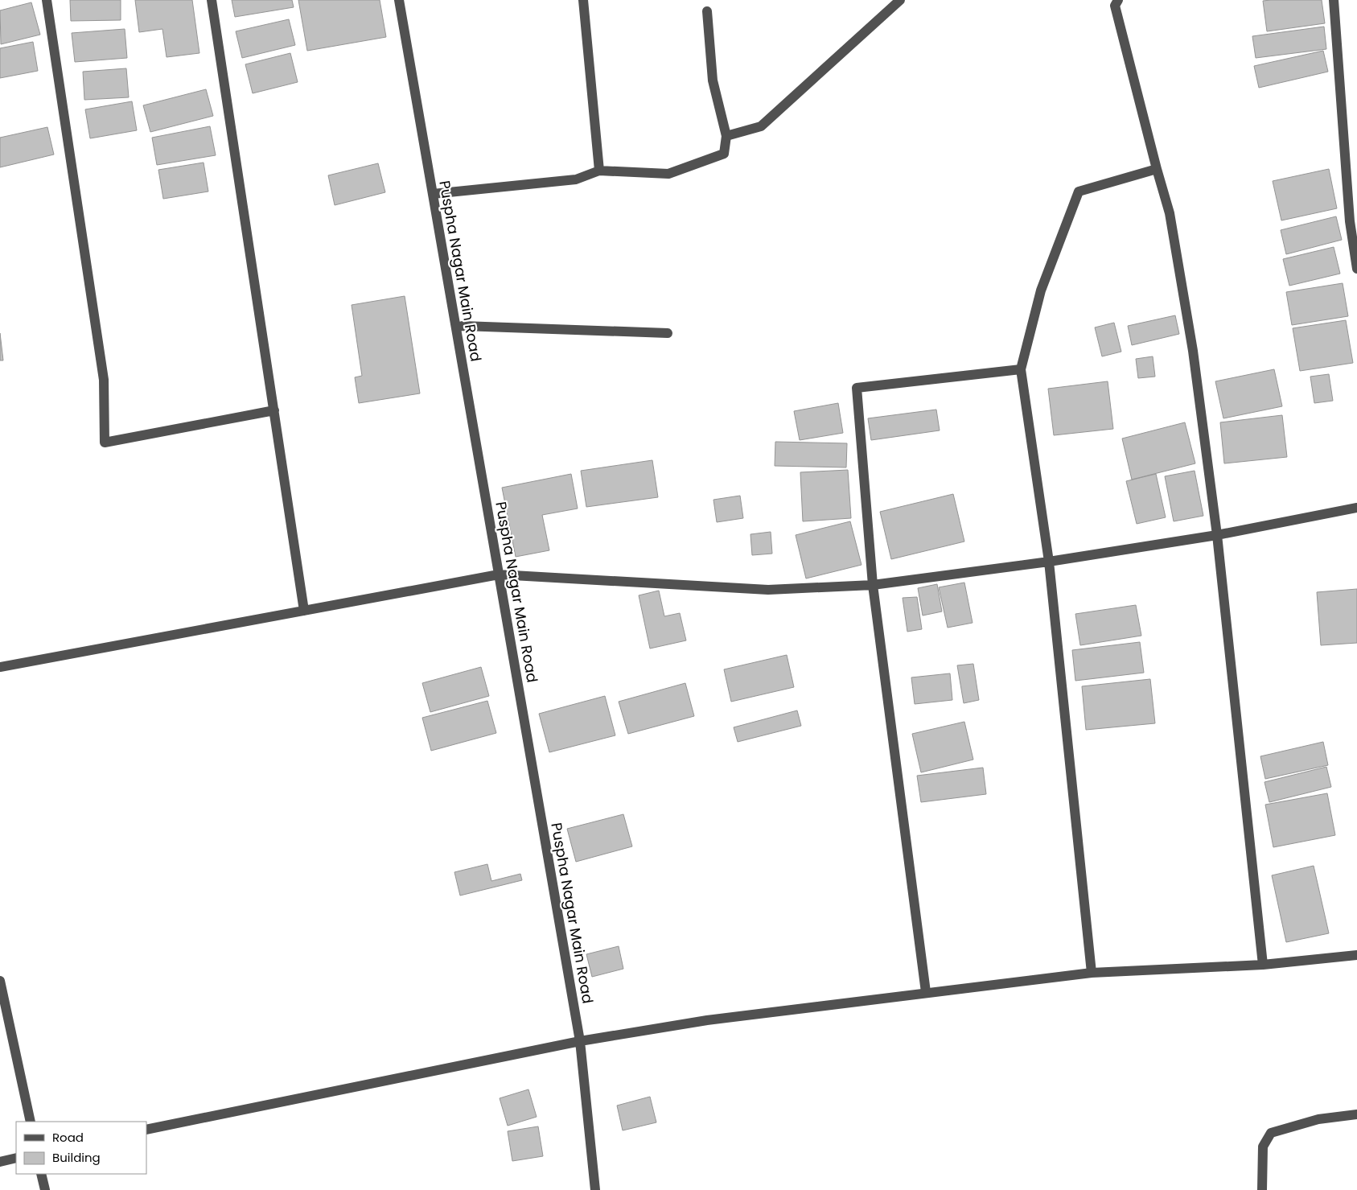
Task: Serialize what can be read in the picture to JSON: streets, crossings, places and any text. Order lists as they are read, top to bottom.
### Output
{
  "streets": {
    "street": ["Puspha Nagar Main Road"]
  },
  "legend": ["Road", "Building"]
}
